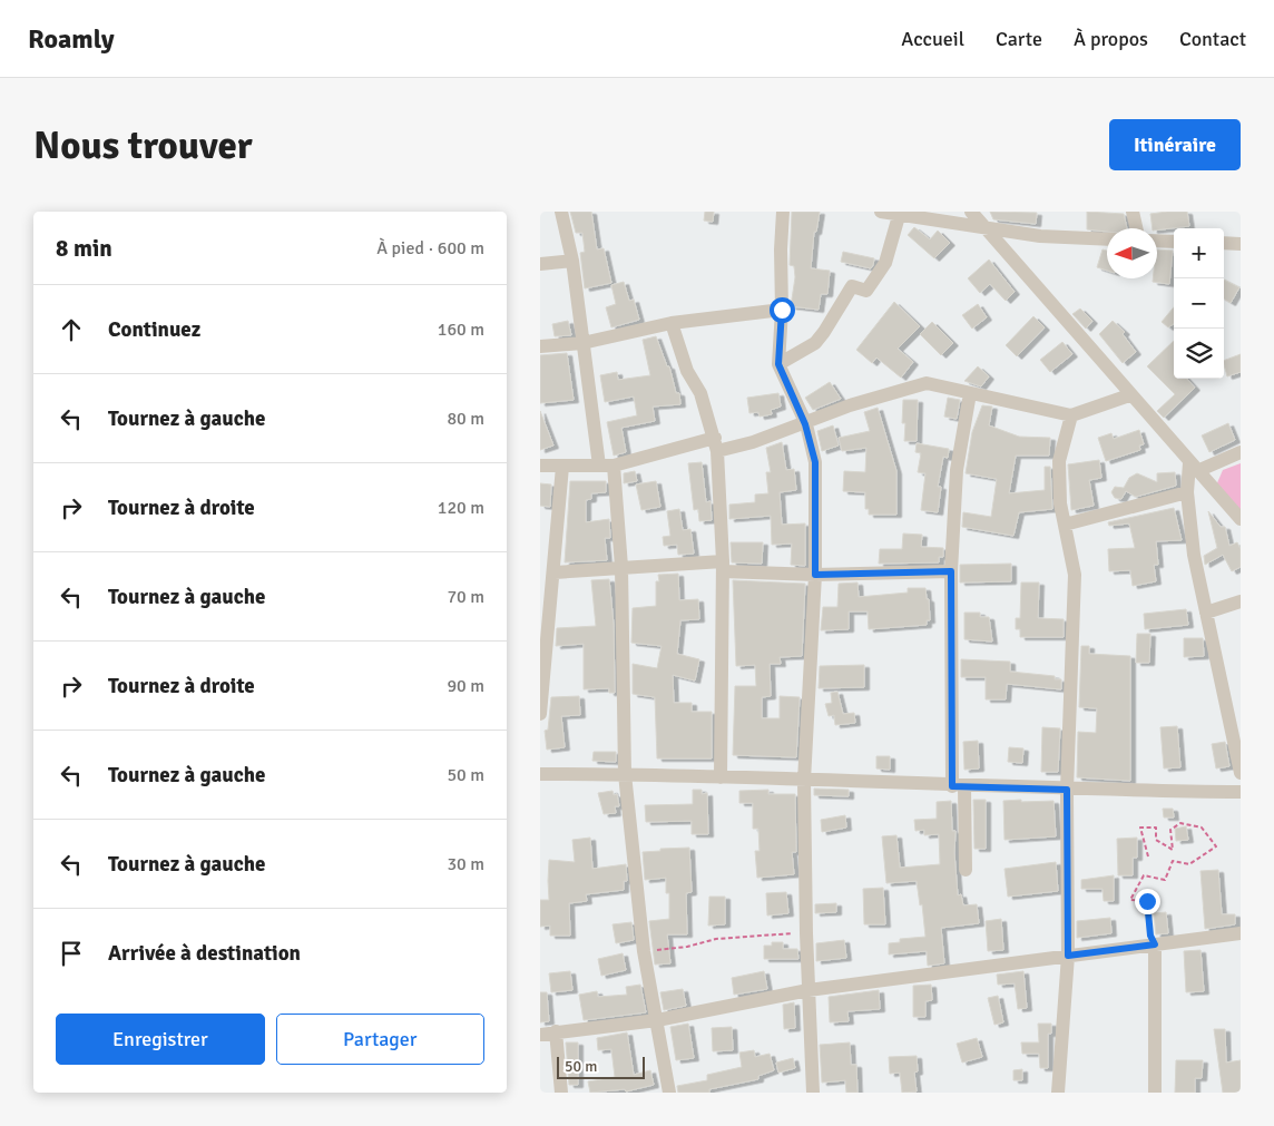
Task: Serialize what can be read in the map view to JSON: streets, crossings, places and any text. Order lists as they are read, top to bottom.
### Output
{
  "scale_bar": "50 m",
  "north": "left",
  "page": {
    "header": "Roamly",
    "nav": [
      "Accueil",
      "Carte",
      "À propos",
      "Contact"
    ],
    "buttons": [
      "Itinéraire",
      ["Enregistrer", "Partager"]
    ],
    "title": "Nous trouver",
    "heading": ["8 min", "À pied · 600 m"],
    "map_buttons": ["+", "−"],
    "list": [
      ["Continuez", "160 m"],
      ["Tournez à gauche", "80 m"],
      ["Tournez à droite", "120 m"],
      ["Tournez à gauche", "70 m"],
      ["Tournez à droite", "90 m"],
      ["Tournez à gauche", "50 m"],
      ["Tournez à gauche", "30 m"],
      "Arrivée à destination"
    ],
    "scale": "50 m"
  }
}
